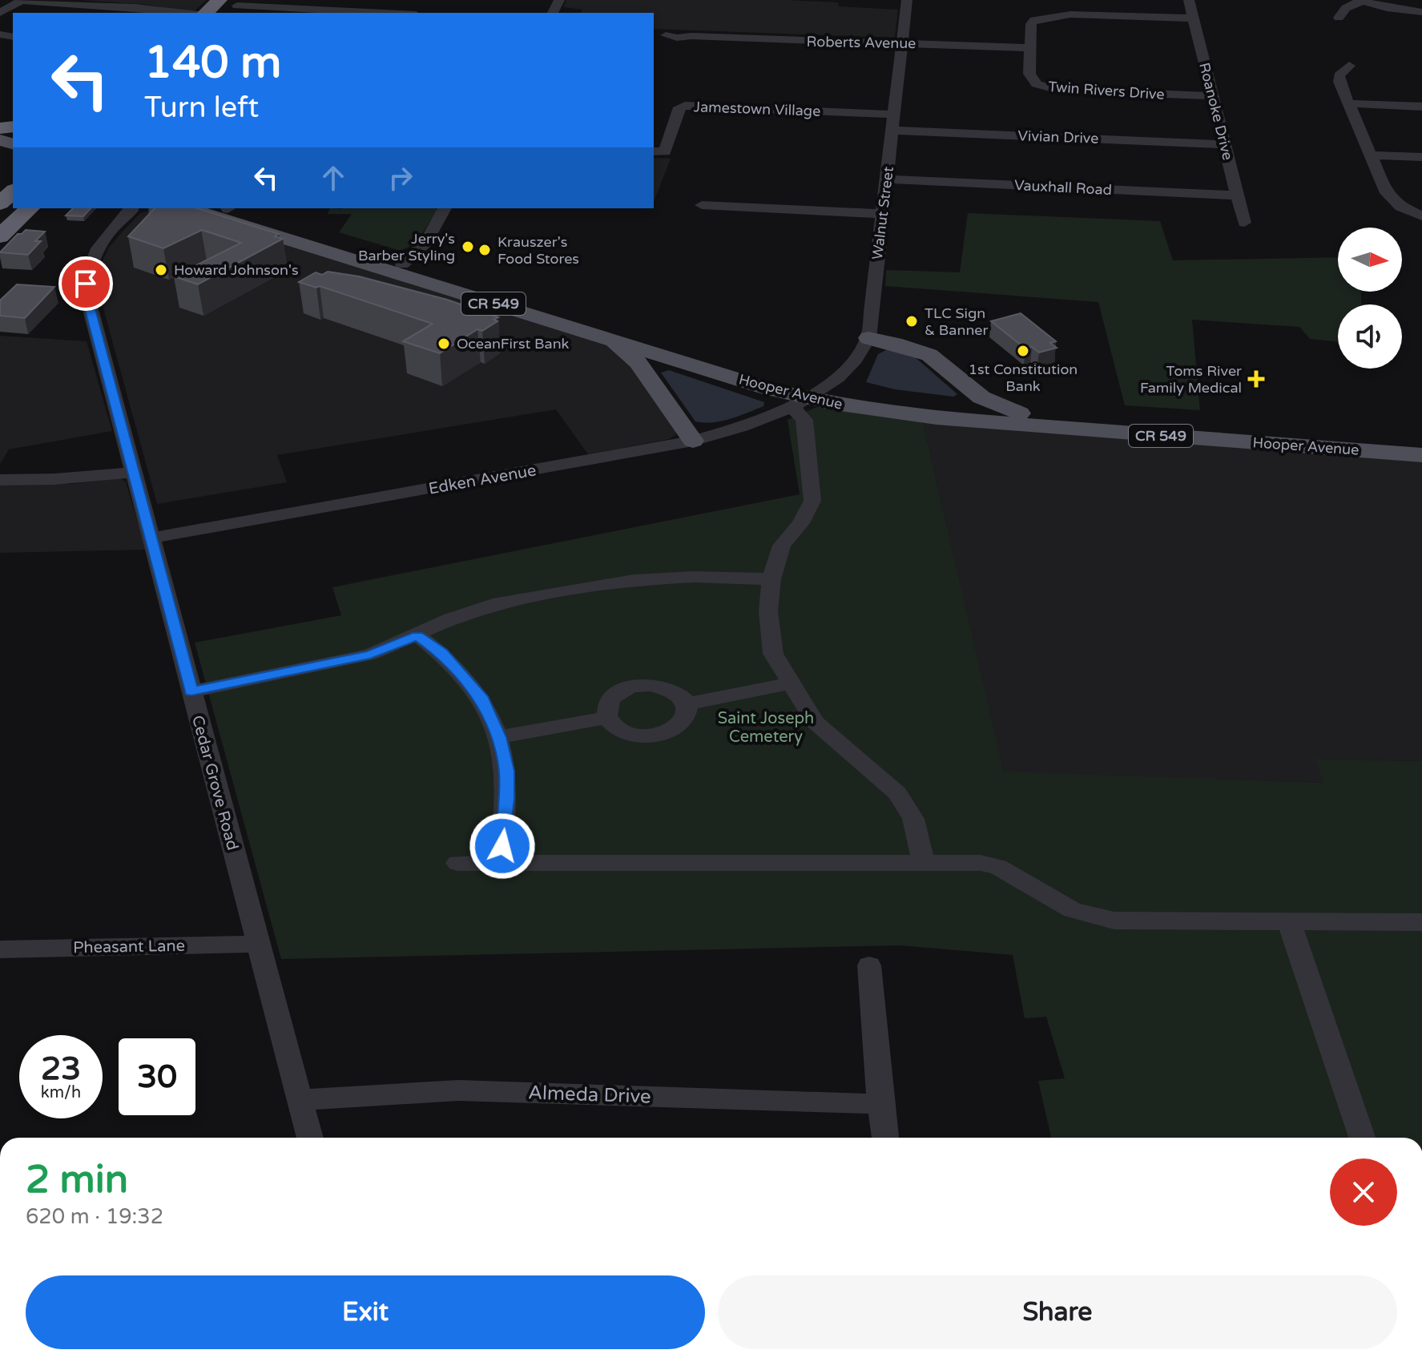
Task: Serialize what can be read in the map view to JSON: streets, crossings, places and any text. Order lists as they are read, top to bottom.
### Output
{
  "streets": {
    "main road": ["CR 549", "Hooper Avenue"],
    "street": [
      "Roberts Avenue",
      "Twin Rivers Drive",
      "Jamestown Village",
      "Roanoke Drive",
      "Vivian Drive",
      "Vauxhall Road",
      "Walnut Street",
      "Edken Avenue",
      "Cedar Grove Road",
      "Pheasant Lane",
      "Almeda Drive"
    ]
  },
  "crossings": [
    ["Roberts Avenue", "Twin Rivers Drive"],
    ["Roberts Avenue", "Walnut Street"],
    ["Twin Rivers Drive", "Roanoke Drive"],
    ["Jamestown Village", "Walnut Street"],
    ["Roanoke Drive", "Vivian Drive"],
    ["Roanoke Drive", "Vauxhall Road"],
    ["Vivian Drive", "Walnut Street"],
    ["Vauxhall Road", "Walnut Street"],
    ["Walnut Street", "Hooper Avenue"],
    ["Walnut Street", "Edken Avenue"],
    ["Hooper Avenue", "Edken Avenue"],
    ["Edken Avenue", "Cedar Grove Road"],
    ["Cedar Grove Road", "Pheasant Lane"],
    ["Cedar Grove Road", "Almeda Drive"]
  ],
  "parks": ["Saint Joseph Cemetery"],
  "places": {
    "other": [
      "Jerry's Barber Styling",
      "Krauszer's Food Stores",
      "Howard Johnson's",
      "TLC Sign & Banner",
      "OceanFirst Bank",
      "1st Constitution Bank"
    ],
    "health": ["Toms River Family Medical"]
  },
  "north": "right",
  "page": {
    "turn": ["140 m", "Turn left"],
    "speed": "23 km/h",
    "limit": "30",
    "heading": ["2 min", "620 m · 19:32"],
    "buttons": ["Exit", "Share"]
  }
}
